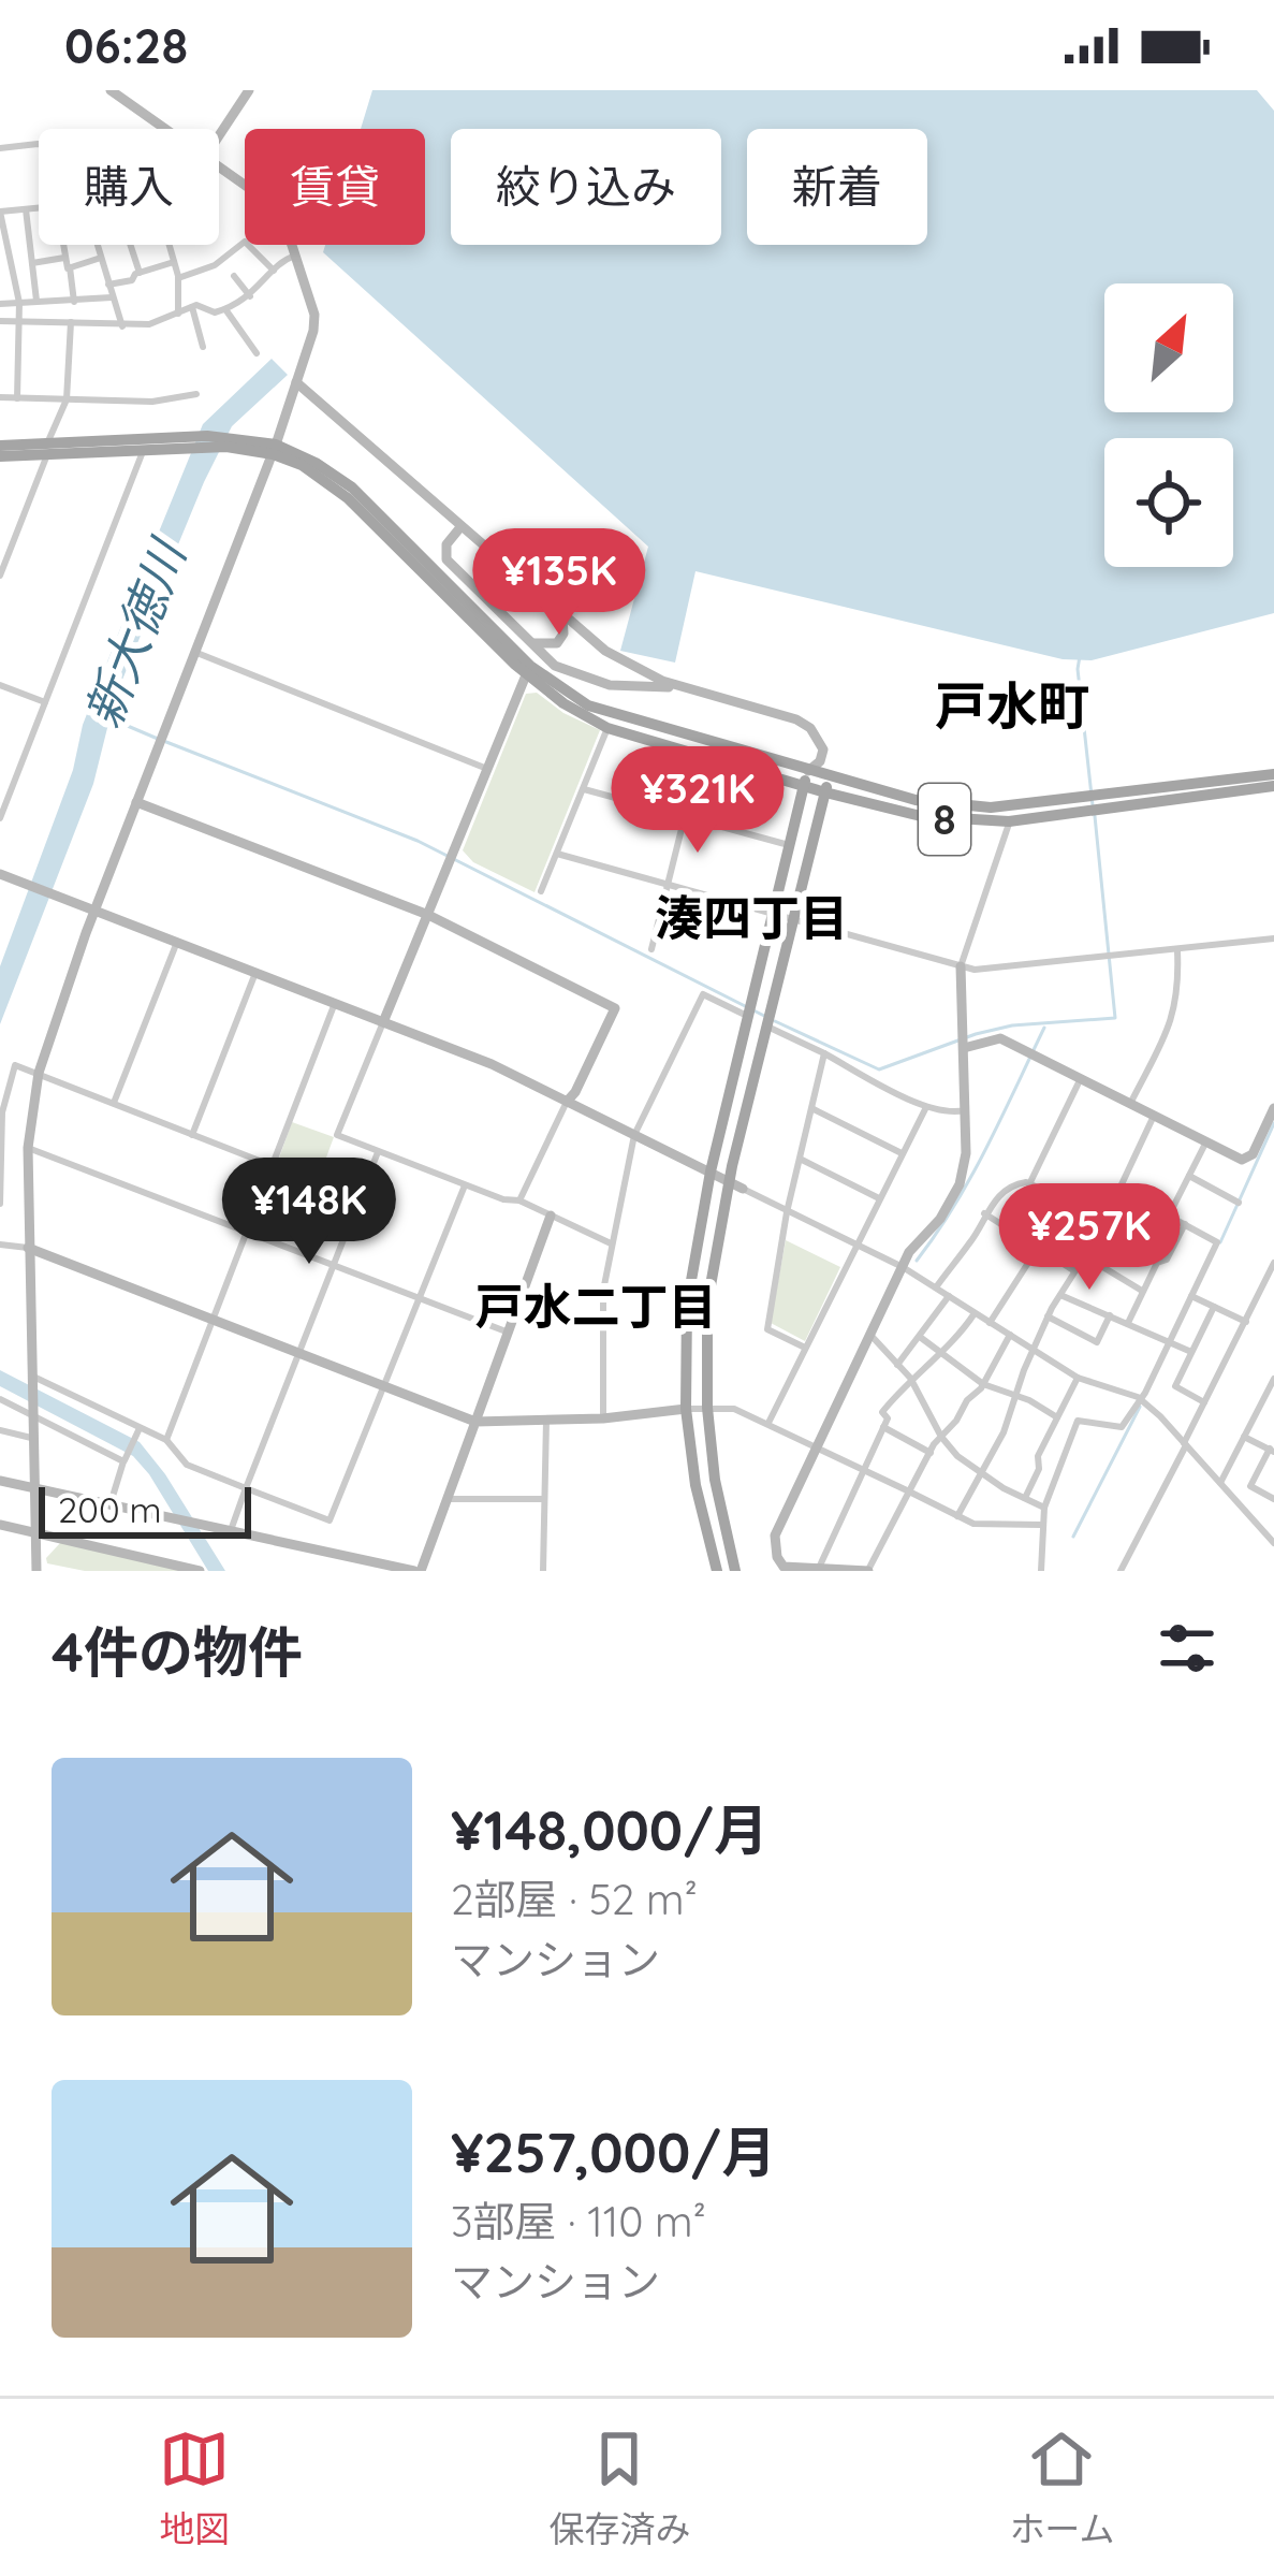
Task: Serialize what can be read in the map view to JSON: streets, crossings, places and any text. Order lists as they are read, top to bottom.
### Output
{
  "streets": {
    "main road": ["8"]
  },
  "districts": ["戸水町", "湊四丁目", "戸水二丁目"],
  "water": ["新大徳川"],
  "scale_bar": "200 m",
  "north": "top right",
  "page": {
    "status": "06:28",
    "chip": [
      "購入",
      "賃貸",
      "絞り込み",
      "新着"
    ],
    "price": [
      "¥135K",
      "¥321K",
      "¥148K",
      "¥257K"
    ],
    "scale": "200 m",
    "heading": "4件の物件",
    "list": [
      {
        "name": "¥148,000/月",
        "note": "2部屋 · 52 m² · マンション"
      },
      {
        "name": "¥257,000/月",
        "note": "3部屋 · 110 m² · マンション"
      }
    ],
    "tabs": ["地図", "保存済み", "ホーム"]
  }
}
